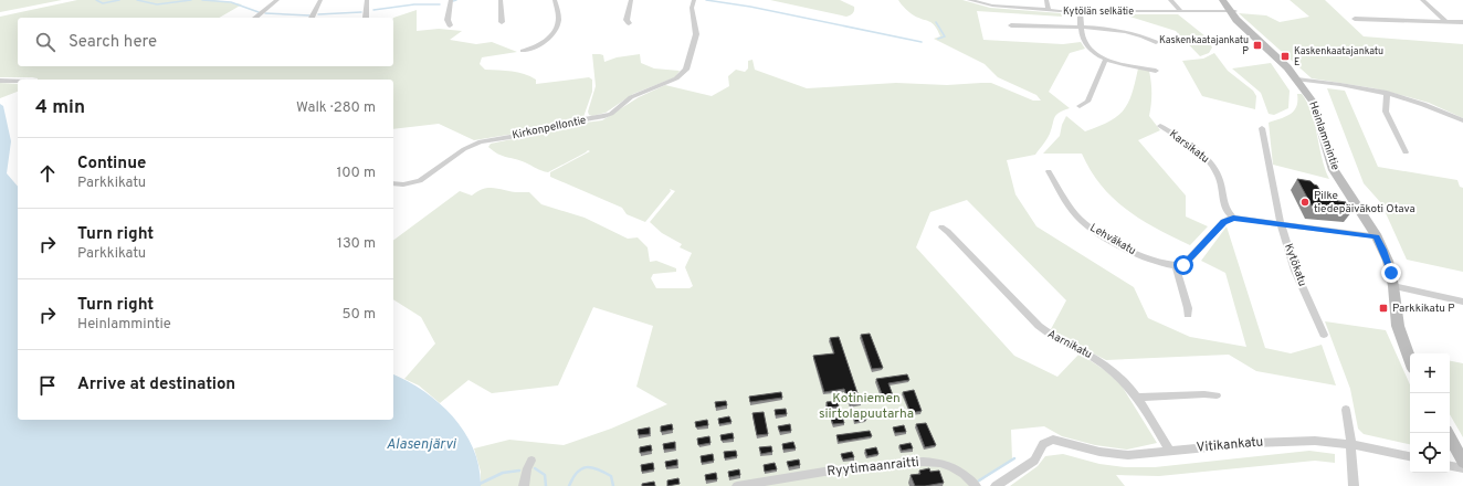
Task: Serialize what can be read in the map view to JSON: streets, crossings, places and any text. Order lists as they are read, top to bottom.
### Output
{
  "streets": {
    "street": [
      "Kytölän selkätie",
      "Kirkonpellontie",
      "Heinlammintie",
      "Karsikatu",
      "Lehväkatu",
      "Kytökatu",
      "Aarnikatu",
      "Vitikankatu",
      "Ryytimaanraitti"
    ]
  },
  "crossings": [
    ["Kytölän selkätie", "Heinlammintie"],
    ["Aarnikatu", "Vitikankatu"]
  ],
  "water": ["Alasenjärvi"],
  "parks": ["Kotiniemen siirtolapuutarha"],
  "places": {
    "transit": ["Kaskenkaatajankatu P", "Kaskenkaatajankatu E", "Parkkikatu P"],
    "other": ["Pilke tiedepäiväkoti Otava"]
  },
  "page": {
    "search": "Search here",
    "heading": ["4 min", "Walk · 280 m"],
    "list": [
      ["Continue", "Parkkikatu", "100 m"],
      ["Turn right", "Parkkikatu", "130 m"],
      ["Turn right", "Heinlammintie", "50 m"],
      "Arrive at destination"
    ],
    "map_buttons": ["+", "−"]
  }
}
